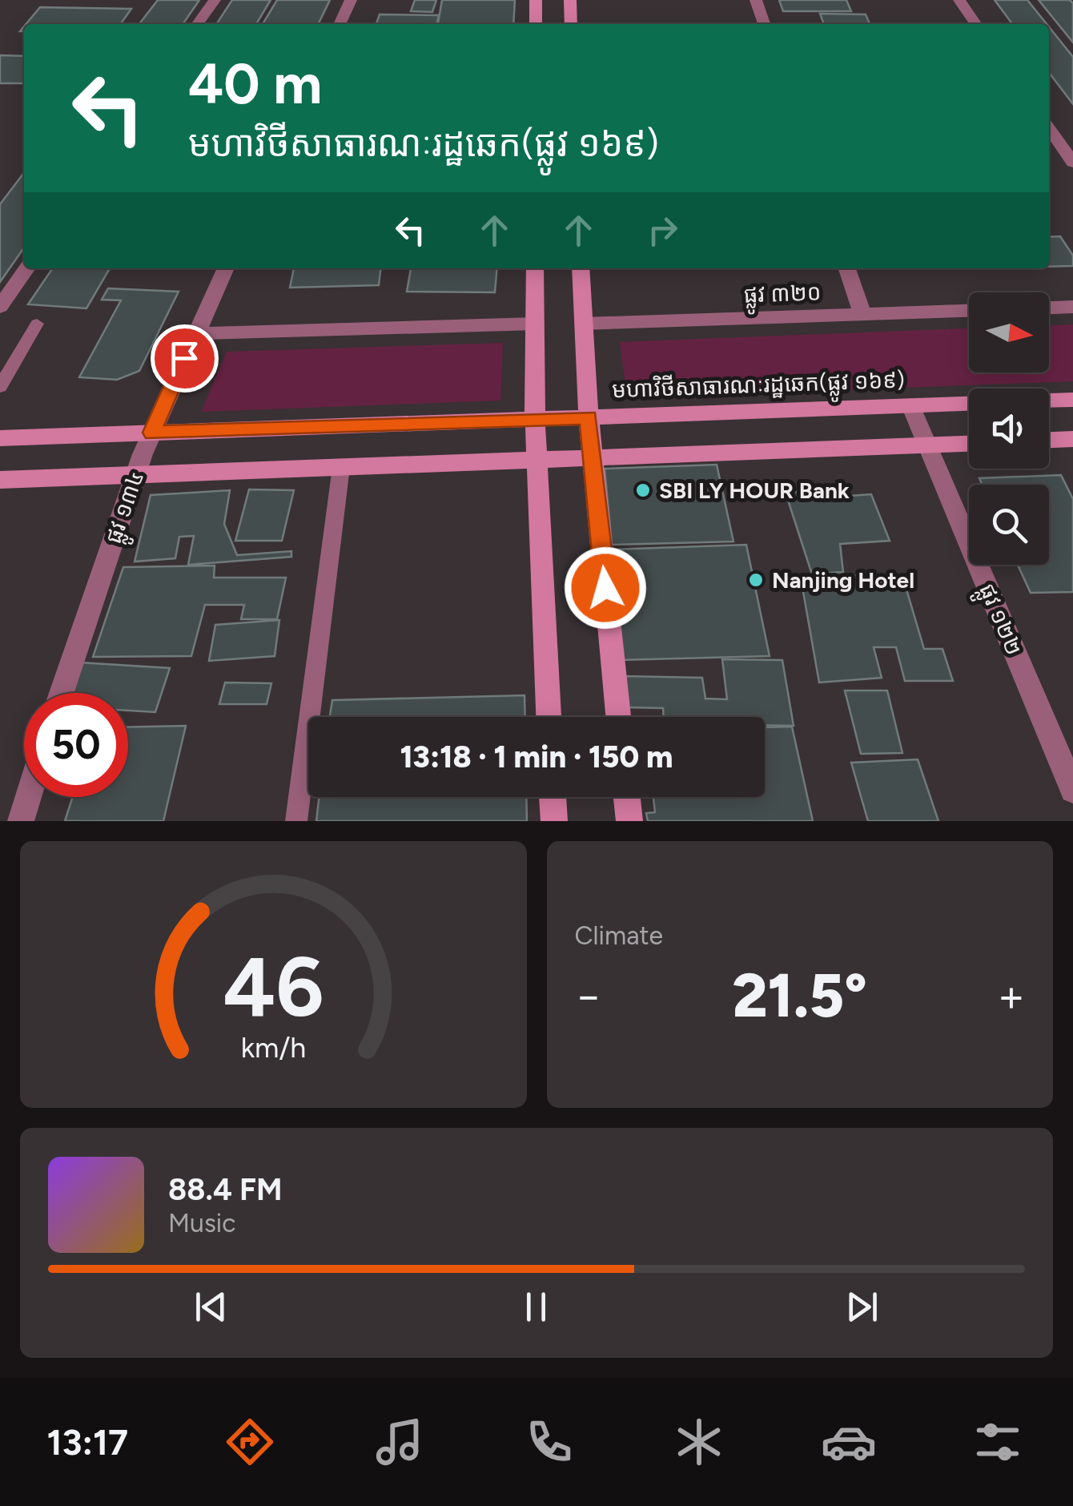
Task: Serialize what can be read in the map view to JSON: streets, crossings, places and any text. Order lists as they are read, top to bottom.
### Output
{
  "streets": {
    "main road": ["មហាវិថីសាធារណៈរដ្ឋឆេក(ផ្លូវ ១៦៩)"],
    "street": ["ផ្លូវ ៣២០", "ផ្លូវ ១៣៤", "ផ្លូវ ១២២"]
  },
  "crossings": [
    ["មហាវិថីសាធារណៈរដ្ឋឆេក(ផ្លូវ ១៦៩)", "ផ្លូវ ១៣៤"],
    ["មហាវិថីសាធារណៈរដ្ឋឆេក(ផ្លូវ ១៦៩)", "ផ្លូវ ១២២"]
  ],
  "places": ["SBI LY HOUR Bank", "Nanjing Hotel"],
  "north": "right",
  "page": {
    "turn": ["40 m", "មហាវិថីសាធារណៈរដ្ឋឆេក(ផ្លូវ ១៦៩)"],
    "limit": "50",
    "trip": "13:18 · 1 min · 150 m",
    "tile": "Climate",
    "heat": ["−", "21.5°", "+"],
    "song": ["88.4 FM", "Music"],
    "tabs": "13:17",
    "gauge": ["46", "km/h"]
  }
}
